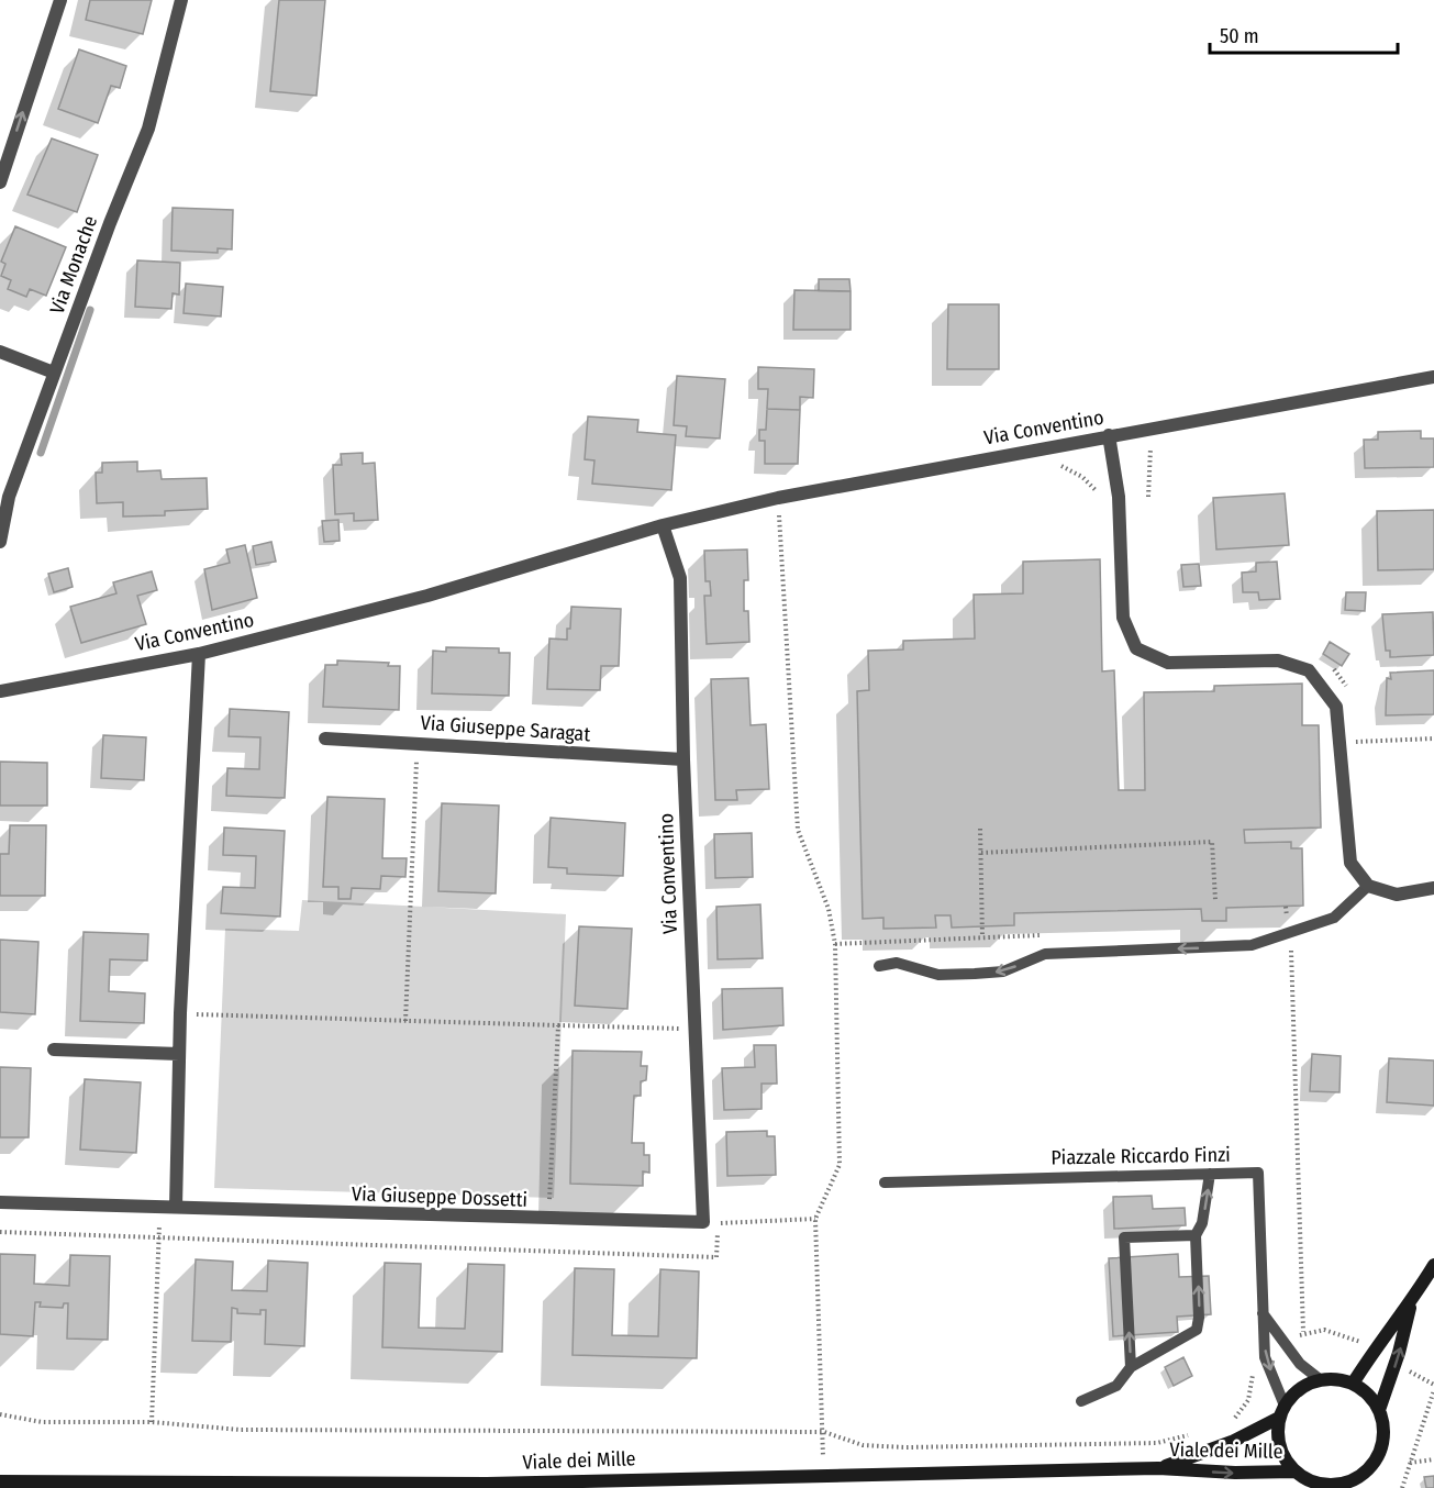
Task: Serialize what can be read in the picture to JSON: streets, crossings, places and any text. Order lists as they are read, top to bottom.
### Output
{
  "streets": {
    "main road": ["Viale dei Mille"],
    "street": [
      "Via Monache",
      "Via Conventino",
      "Via Giuseppe Saragat",
      "Via Giuseppe Dossetti"
    ],
    "lane": ["Piazzale Riccardo Finzi"]
  },
  "crossings": [
    ["Via Conventino", "Via Giuseppe Saragat"],
    ["Via Conventino", "Via Giuseppe Dossetti"],
    ["Piazzale Riccardo Finzi", "Viale dei Mille"]
  ],
  "scale_bar": "50 m"
}
